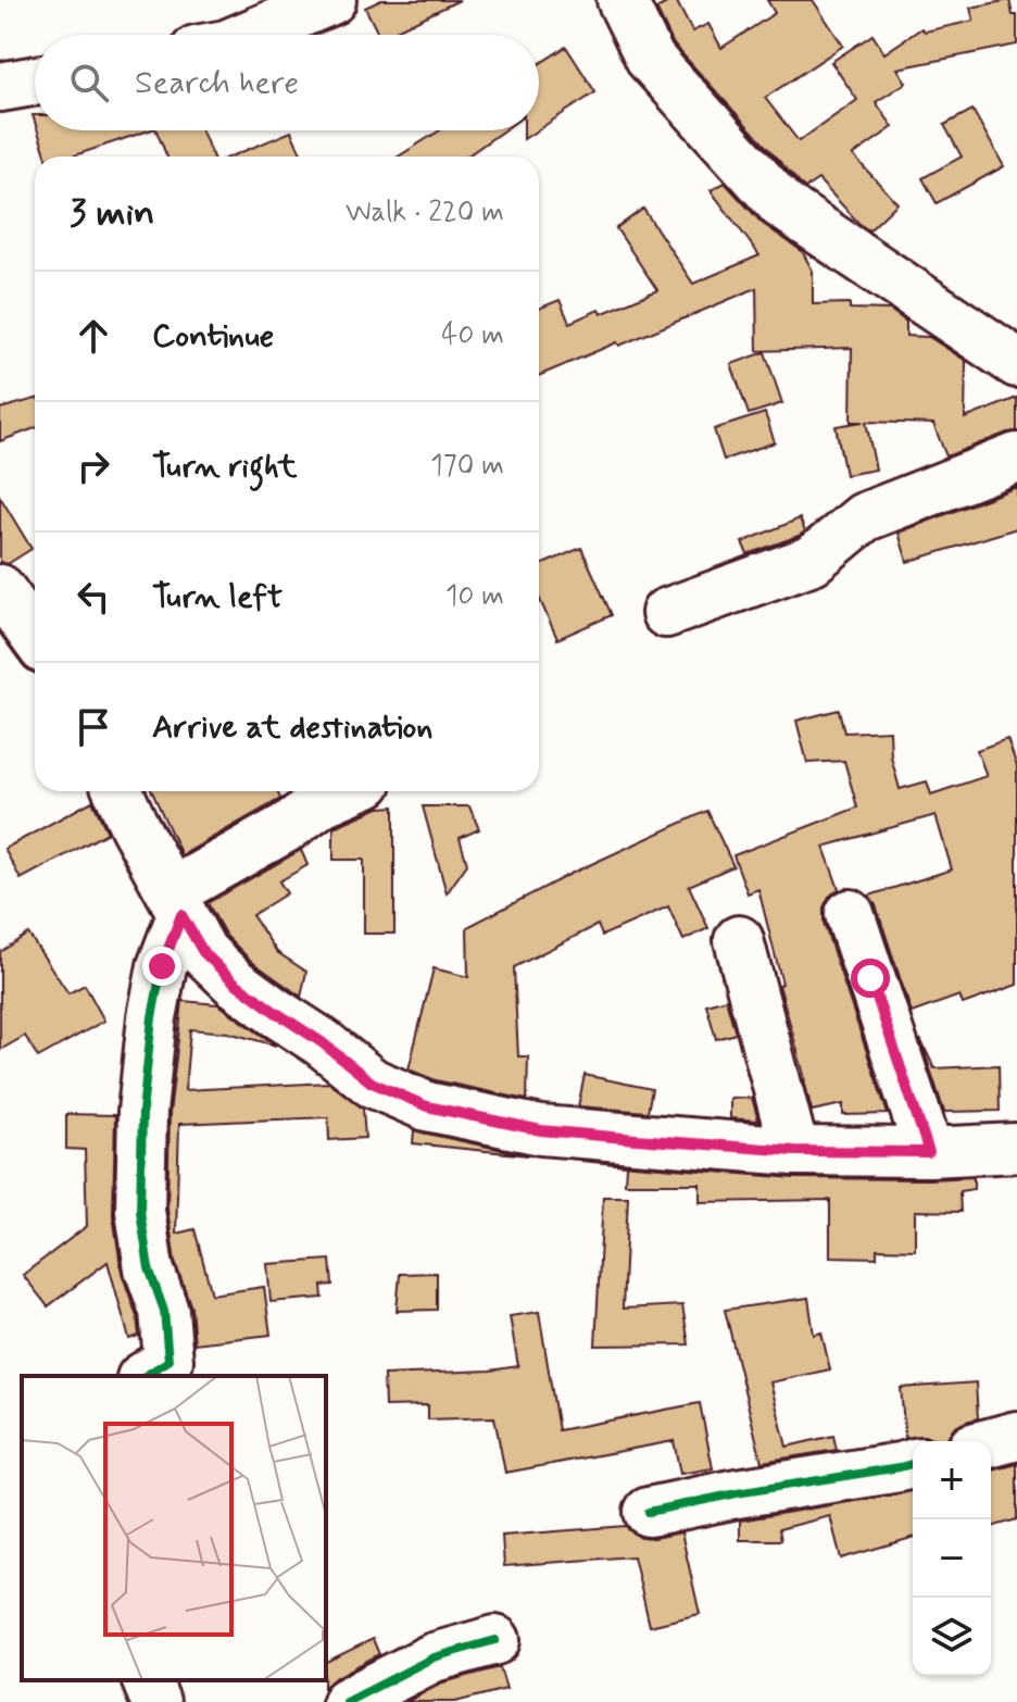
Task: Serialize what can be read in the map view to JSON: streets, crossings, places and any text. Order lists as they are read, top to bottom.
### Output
{
  "page": {
    "search": "Search here",
    "heading": ["3 min", "Walk · 220 m"],
    "list": [
      ["Continue", "40 m"],
      ["Turn right", "170 m"],
      ["Turn left", "10 m"],
      "Arrive at destination"
    ],
    "map_buttons": ["+", "−"]
  }
}
